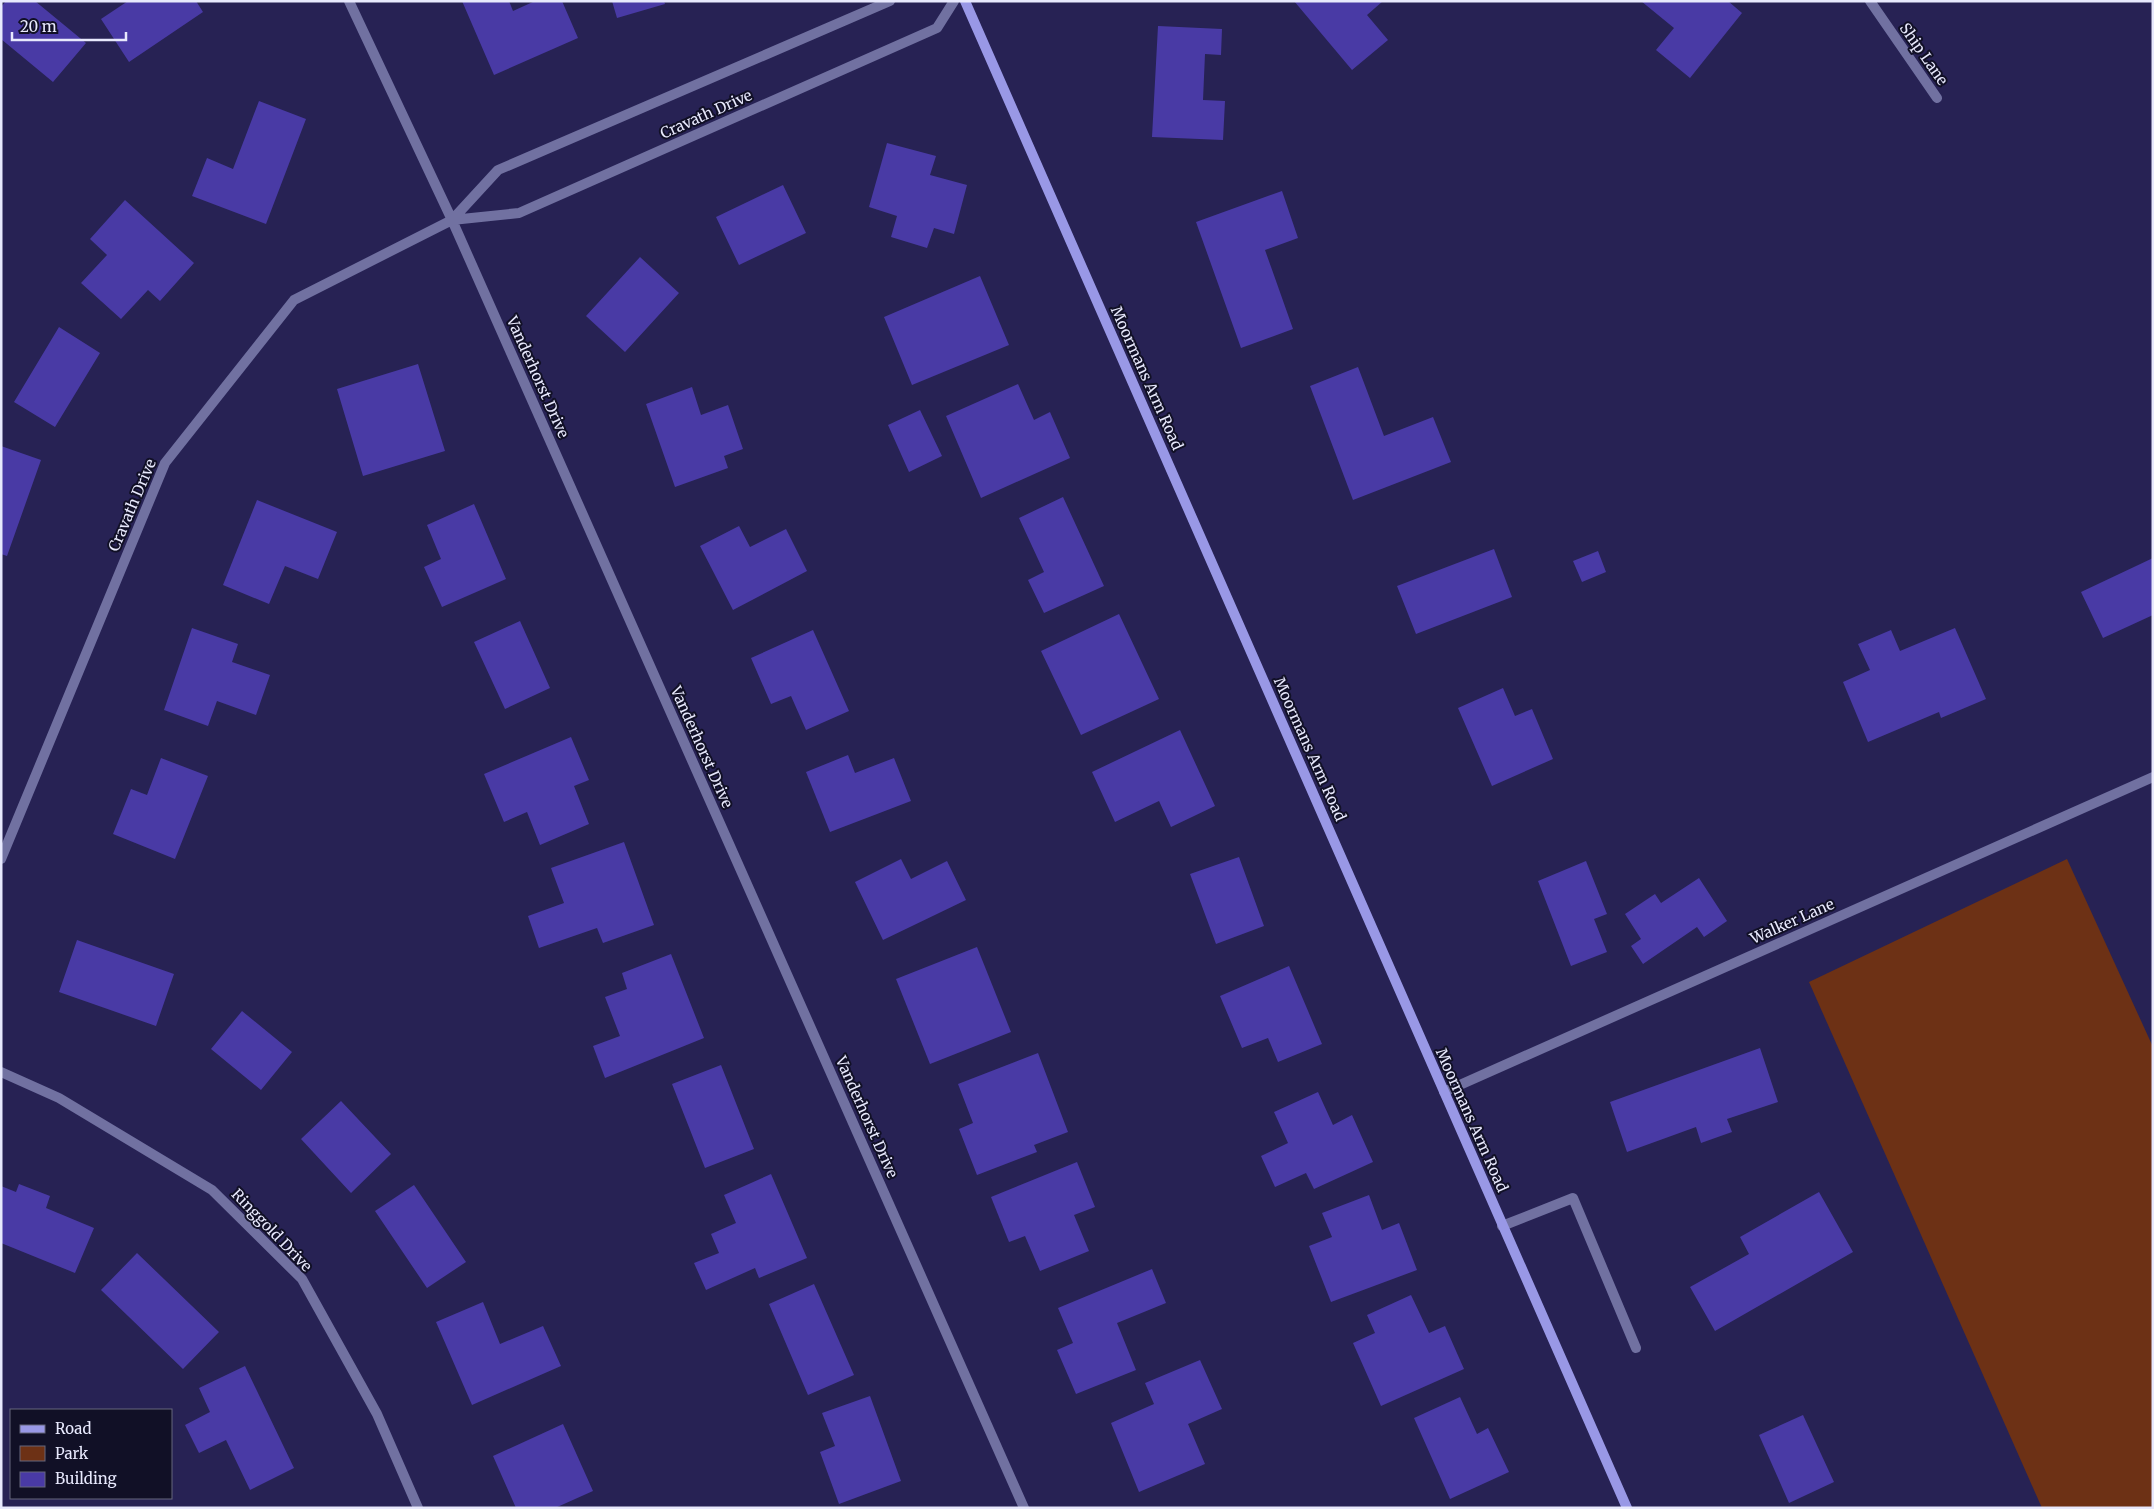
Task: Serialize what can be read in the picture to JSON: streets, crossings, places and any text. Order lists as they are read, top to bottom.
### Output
{
  "streets": {
    "street": [
      "Ship Lane",
      "Cravath Drive",
      "Vanderhorst Drive",
      "Moormans Arm Road",
      "Walker Lane",
      "Ringgold Drive"
    ]
  },
  "crossings": [
    ["Cravath Drive", "Vanderhorst Drive"],
    ["Moormans Arm Road", "Walker Lane"]
  ],
  "legend": ["Road", "Park", "Building"],
  "scale_bar": "20 m"
}
